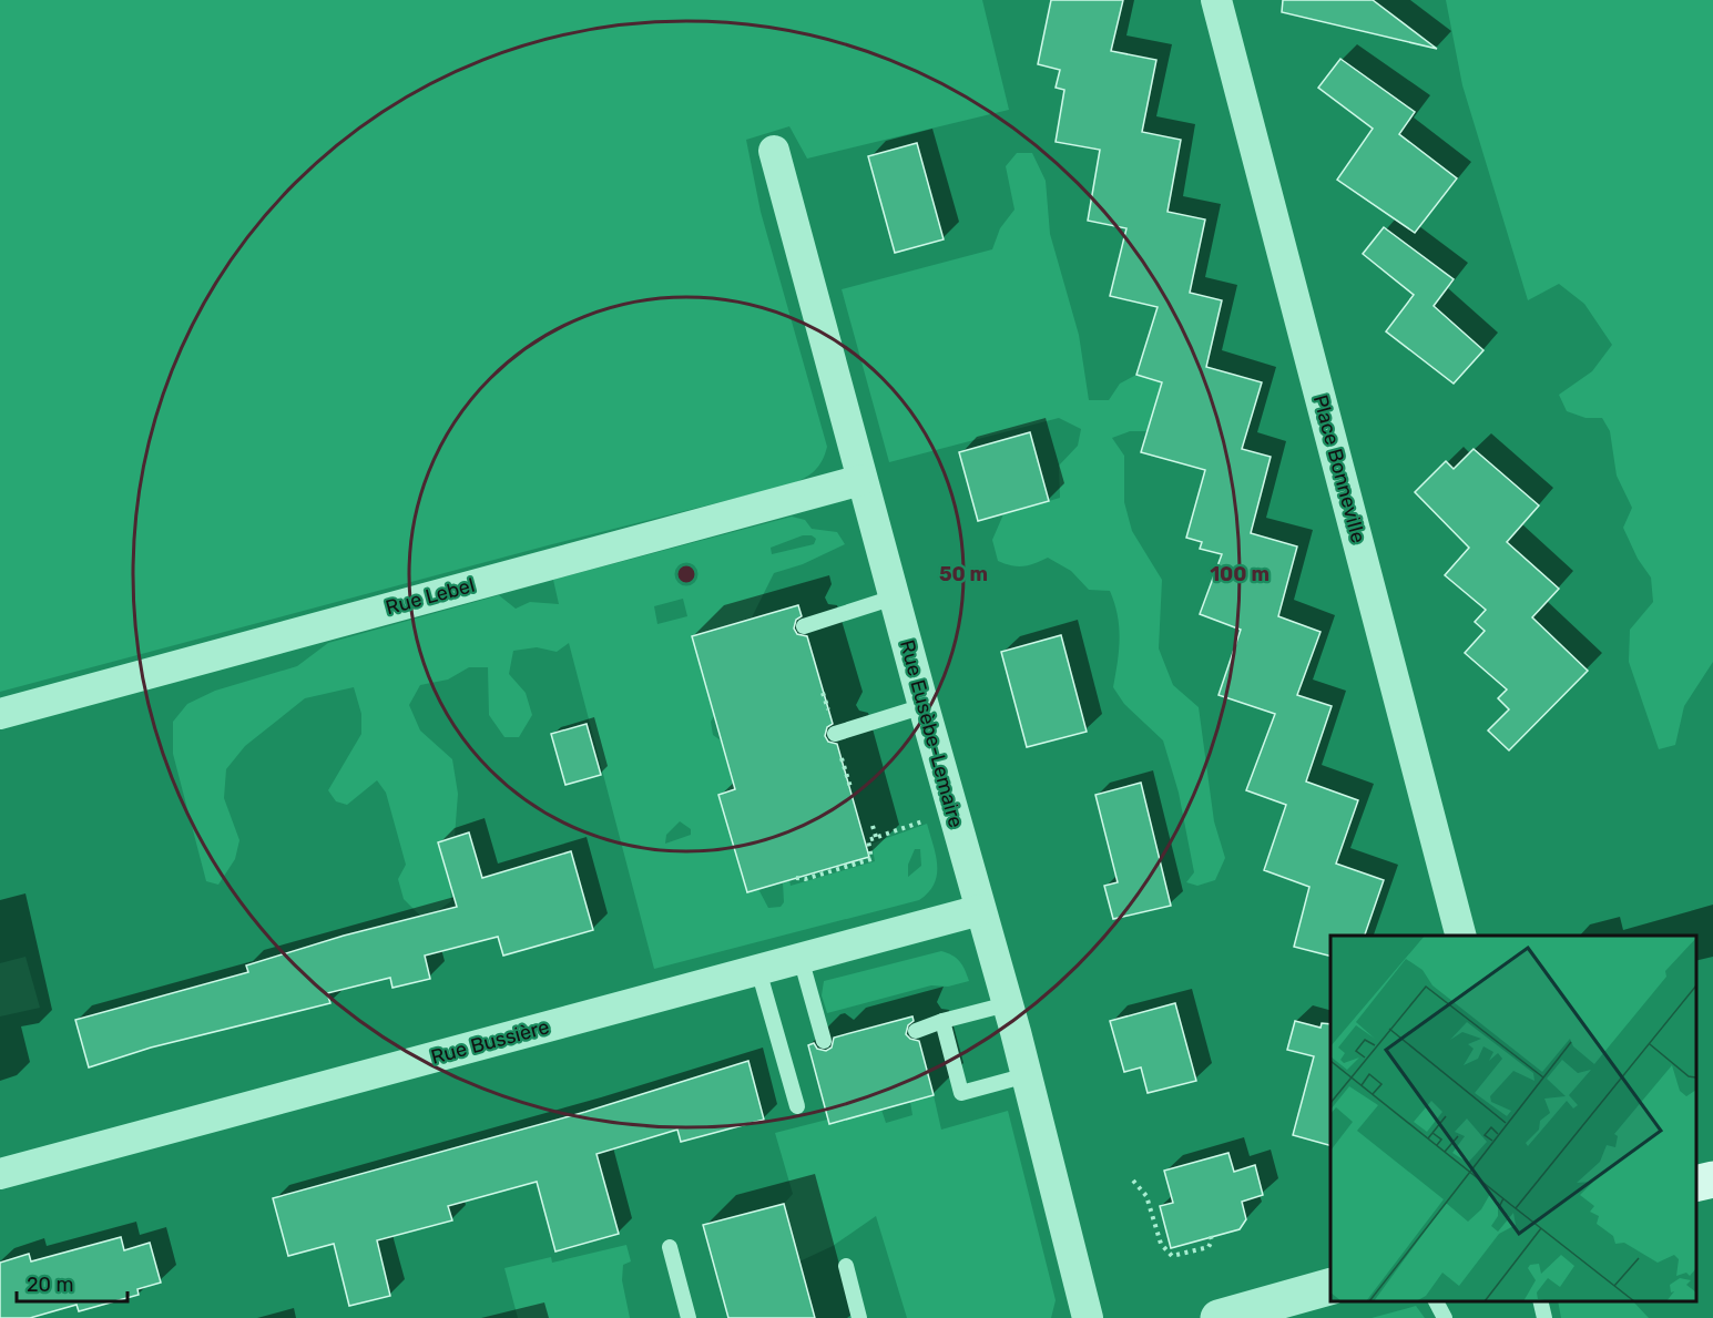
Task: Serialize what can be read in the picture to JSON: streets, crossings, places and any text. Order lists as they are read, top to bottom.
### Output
{
  "streets": {
    "street": [
      "Place Bonneville",
      "Rue Lebel",
      "Rue Eusèbe-Lemaire",
      "Rue Bussière"
    ]
  },
  "crossings": [
    ["Rue Lebel", "Rue Eusèbe-Lemaire"],
    ["Rue Eusèbe-Lemaire", "Rue Bussière"]
  ],
  "scale_bar": "20 m",
  "rings": ["50 m", "100 m"]
}
